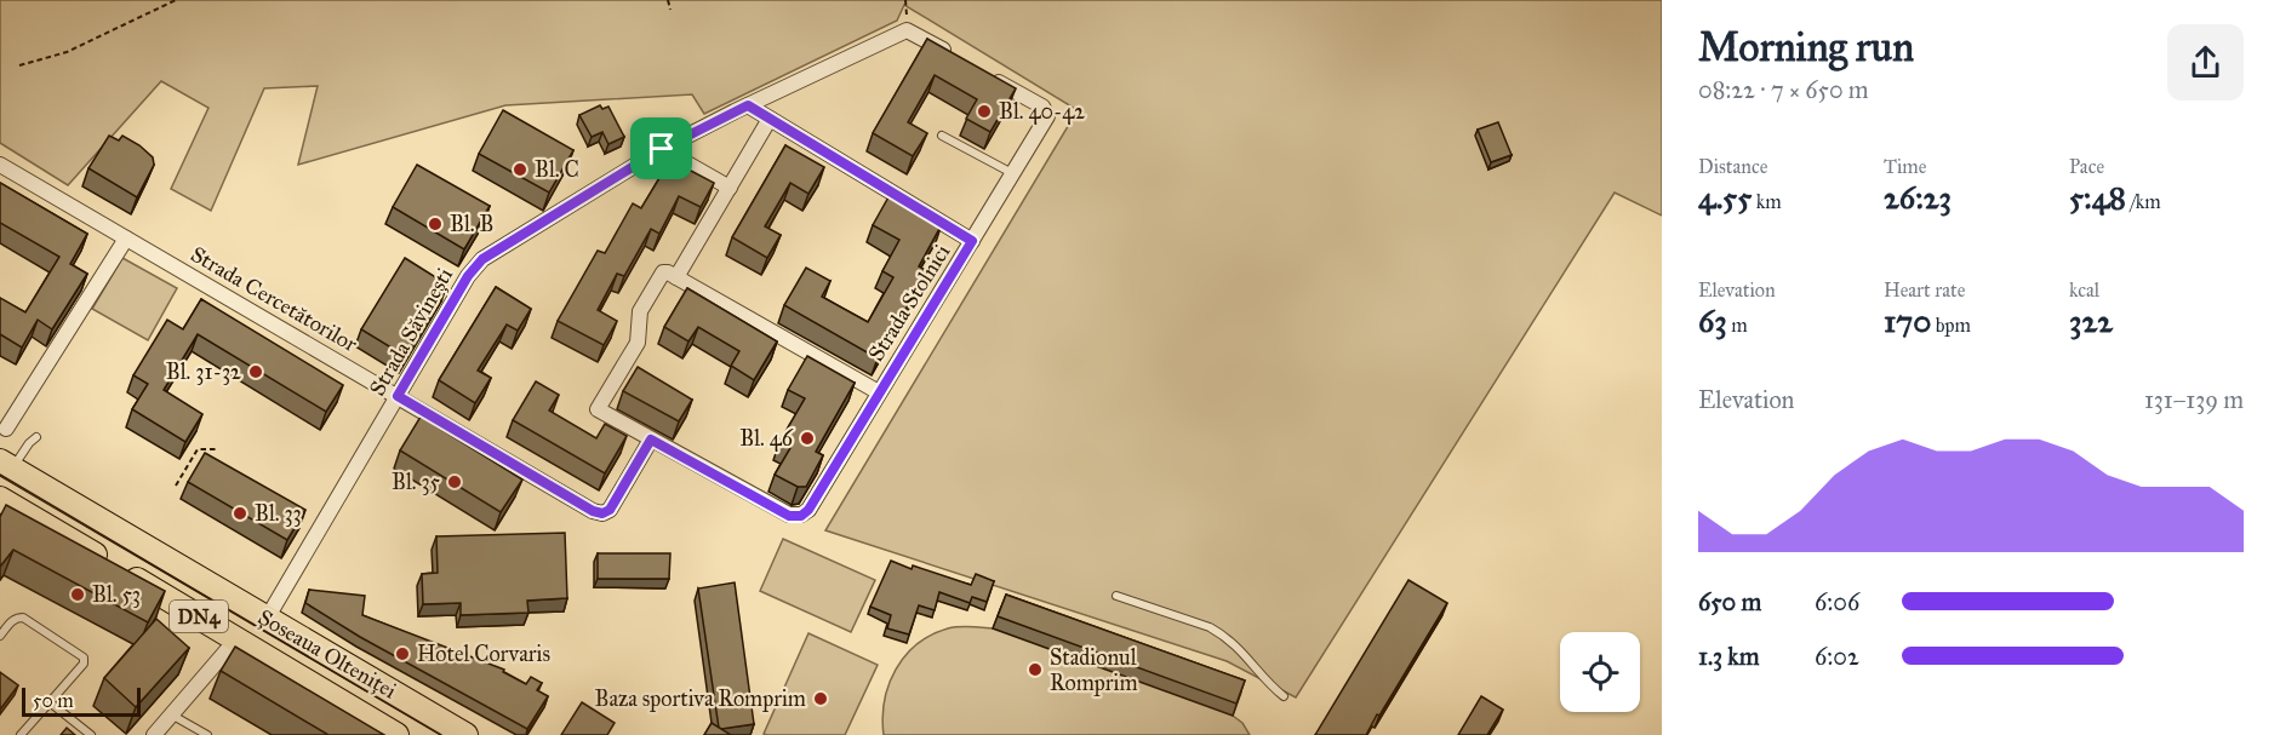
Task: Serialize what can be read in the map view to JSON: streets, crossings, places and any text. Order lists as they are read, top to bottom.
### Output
{
  "streets": {
    "main road": ["DN4", "Șoseaua Olteniței"],
    "street": ["Strada Cercetătorilor", "Strada Stolnici", "Strada Săvinești"]
  },
  "crossings": [
    ["Strada Cercetătorilor", "Strada Stolnici"],
    ["Strada Cercetătorilor", "Strada Săvinești"],
    ["Strada Săvinești", "Șoseaua Olteniței"]
  ],
  "places": [
    "Bl. 40-42",
    "Bl. C",
    "Bl. B",
    "Bl. 31-32",
    "Bl. 46",
    "Bl. 35",
    "Bl. 33",
    "Bl. 53",
    "Hotel Corvaris",
    "Stadionul Romprim",
    "Baza sportiva Romprim"
  ],
  "scale_bar": "50 m",
  "page": {
    "heading": ["Morning run", "08:22 · 7 × 650 m"],
    "stats": [
      ["Distance", "4.55 km"],
      ["Time", "26:23"],
      ["Pace", "5:48 /km"],
      ["Elevation", "63 m"],
      ["Heart rate", "170 bpm"],
      ["kcal", "322"]
    ],
    "chart": ["Elevation", "131–139 m"],
    "list": [
      {
        "name": "650 m",
        "note": "6:06"
      },
      {
        "name": "1.3 km",
        "note": "6:02"
      }
    ],
    "scale": "50 m"
  }
}
